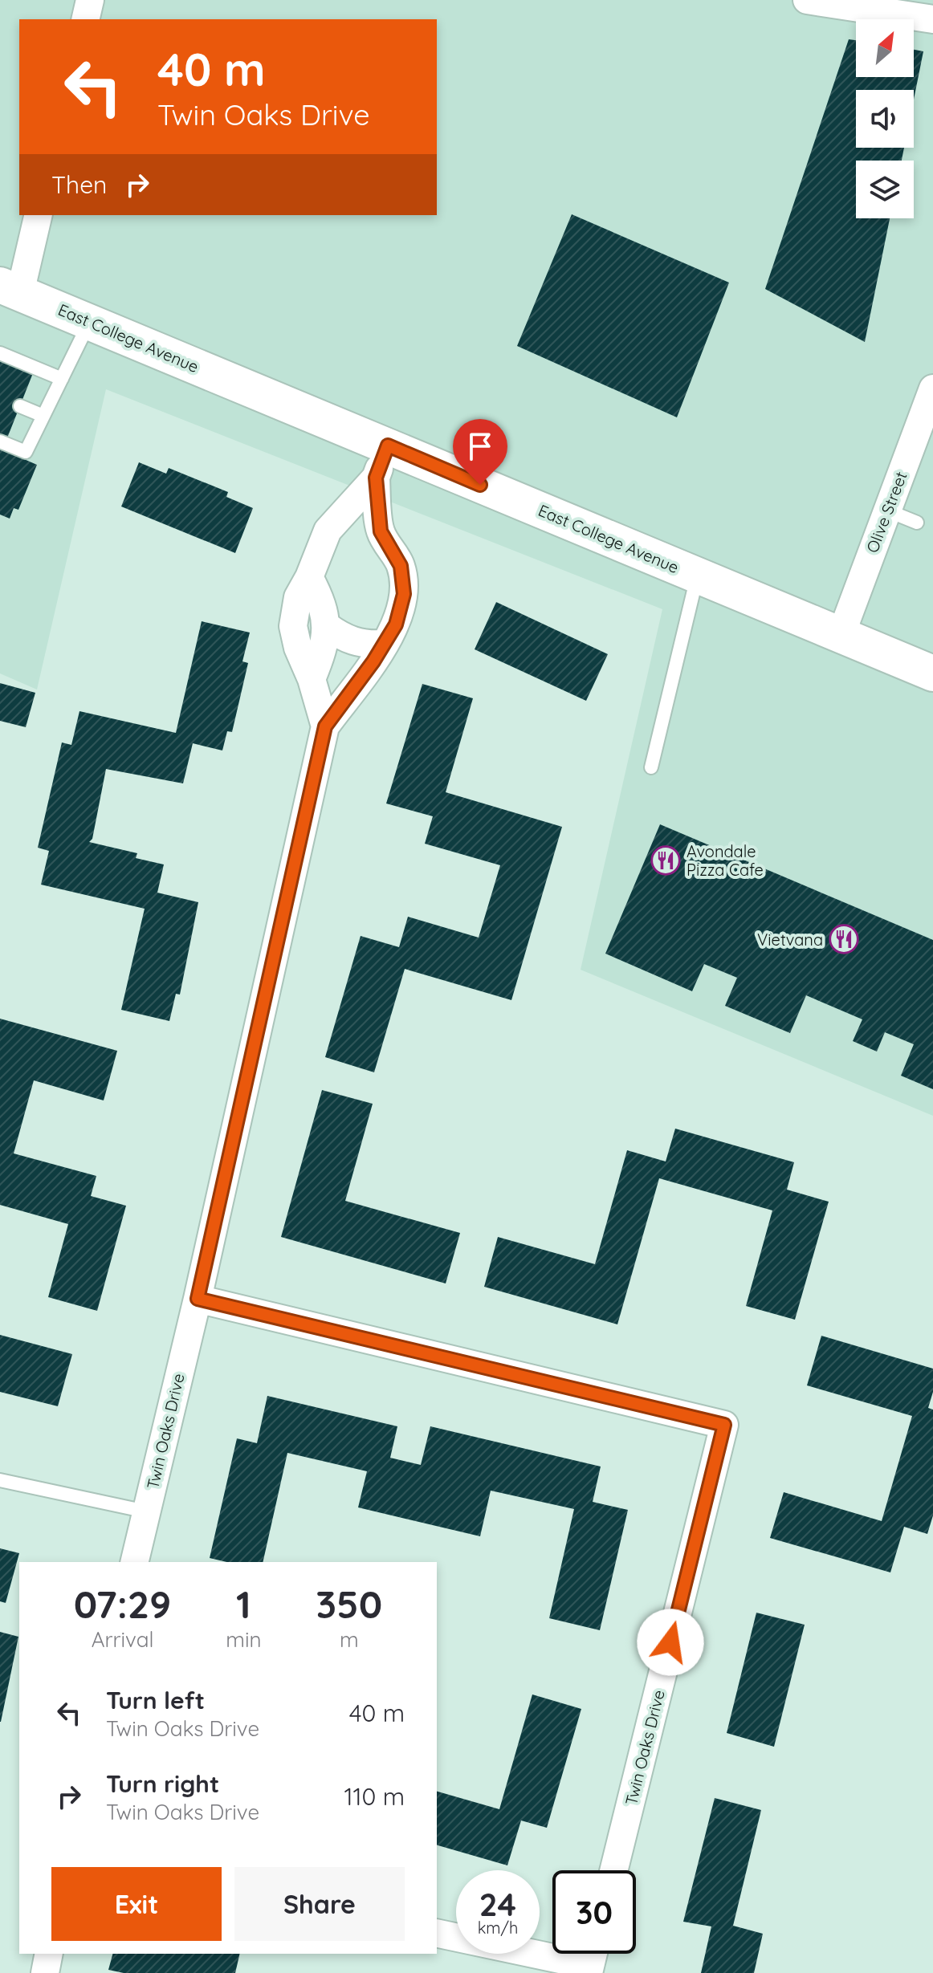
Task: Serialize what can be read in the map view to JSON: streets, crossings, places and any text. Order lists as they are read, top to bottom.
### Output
{
  "streets": {
    "main road": ["East College Avenue"],
    "street": ["Olive Street", "Twin Oaks Drive"]
  },
  "crossings": [
    ["East College Avenue", "Olive Street"],
    ["East College Avenue", "Twin Oaks Drive"]
  ],
  "places": {
    "restaurant": ["Avondale Pizza Cafe", "Vietvana"]
  },
  "north": "top right",
  "page": {
    "turn": ["40 m", "Twin Oaks Drive"],
    "then": "Then",
    "eta": [
      "07:29",
      "Arrival",
      "1",
      "min",
      "350",
      "m"
    ],
    "list": [
      {
        "name": "Turn left",
        "note": "Twin Oaks Drive",
        "value": "40 m"
      },
      {
        "name": "Turn right",
        "note": "Twin Oaks Drive",
        "value": "110 m"
      }
    ],
    "buttons": ["Exit", "Share"],
    "speed": "24 km/h",
    "limit": "30"
  }
}
